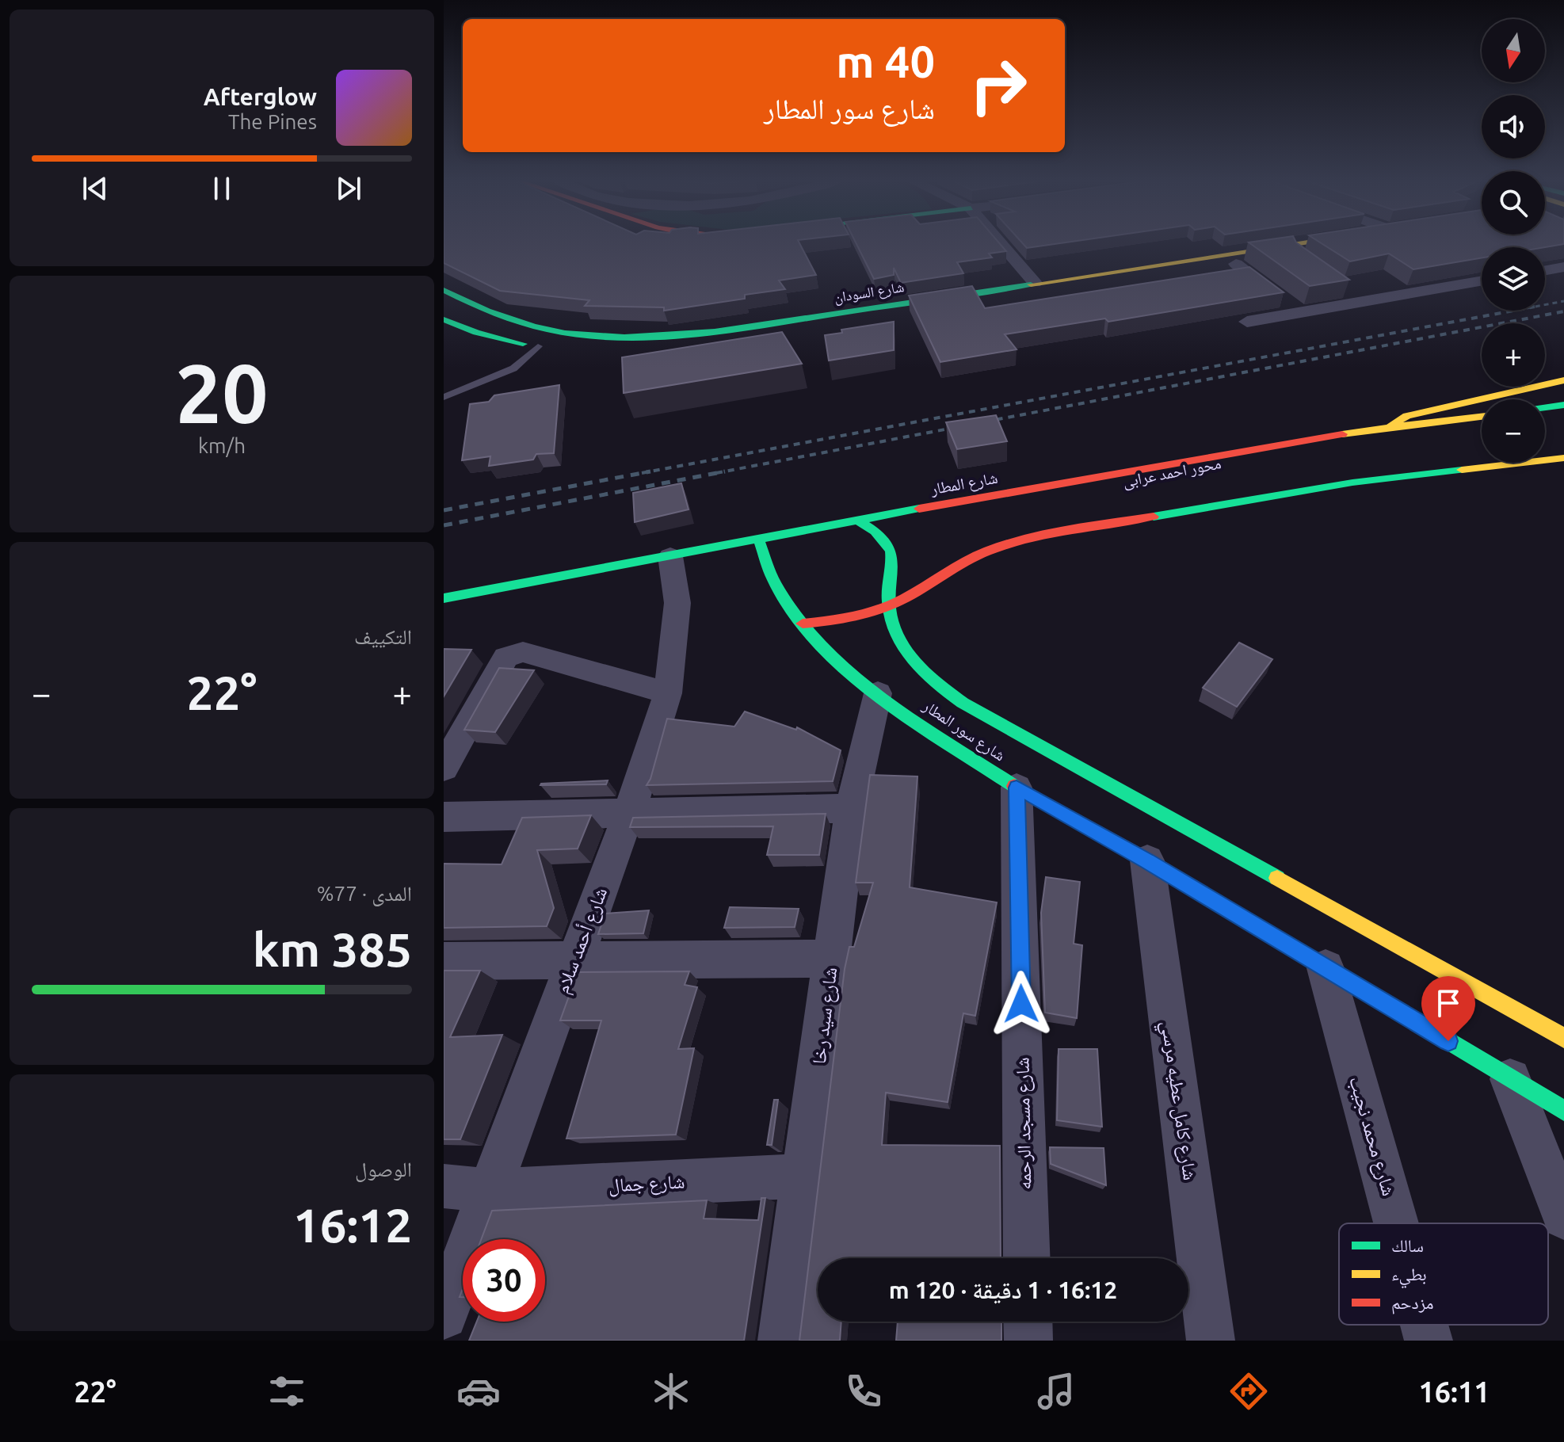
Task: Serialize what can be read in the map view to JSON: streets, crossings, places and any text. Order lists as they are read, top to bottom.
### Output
{
  "streets": {
    "main road": ["شارع السودان", "شارع المطار", "شارع سور المطار"],
    "street": [
      "شارع أحمد سلام",
      "شارع سيد رخا",
      "شارع كامل عطيه مرسي",
      "شارع مسجد الرحمه",
      "شارع محمد نجيب",
      "شارع جمال"
    ]
  },
  "crossings": [
    ["شارع المطار", "شارع سور المطار"],
    ["شارع المطار", "شارع أحمد سلام"],
    ["شارع سور المطار", "شارع سيد رخا"],
    ["شارع سور المطار", "شارع كامل عطيه مرسي"],
    ["شارع سور المطار", "شارع مسجد الرحمه"],
    ["شارع سور المطار", "شارع محمد نجيب"],
    ["شارع أحمد سلام", "شارع جمال"],
    ["شارع سيد رخا", "شارع جمال"]
  ],
  "legend": ["سالك", "بطيء", "مزدحم"],
  "north": "bottom",
  "page": {
    "map_buttons": ["+", "−"],
    "turn": ["40 m", "شارع سور المطار"],
    "song": ["Afterglow", "The Pines"],
    "tile": [
      ["20", "km/h"],
      "التكييف",
      ["المدى · 77%", "385 km"],
      ["الوصول", "16:12"]
    ],
    "heat": ["−", "22°", "+"],
    "limit": "30",
    "trip": "16:12 · 1 دقيقة · 120 m",
    "tabs": ["16:11", "22°"]
  }
}
